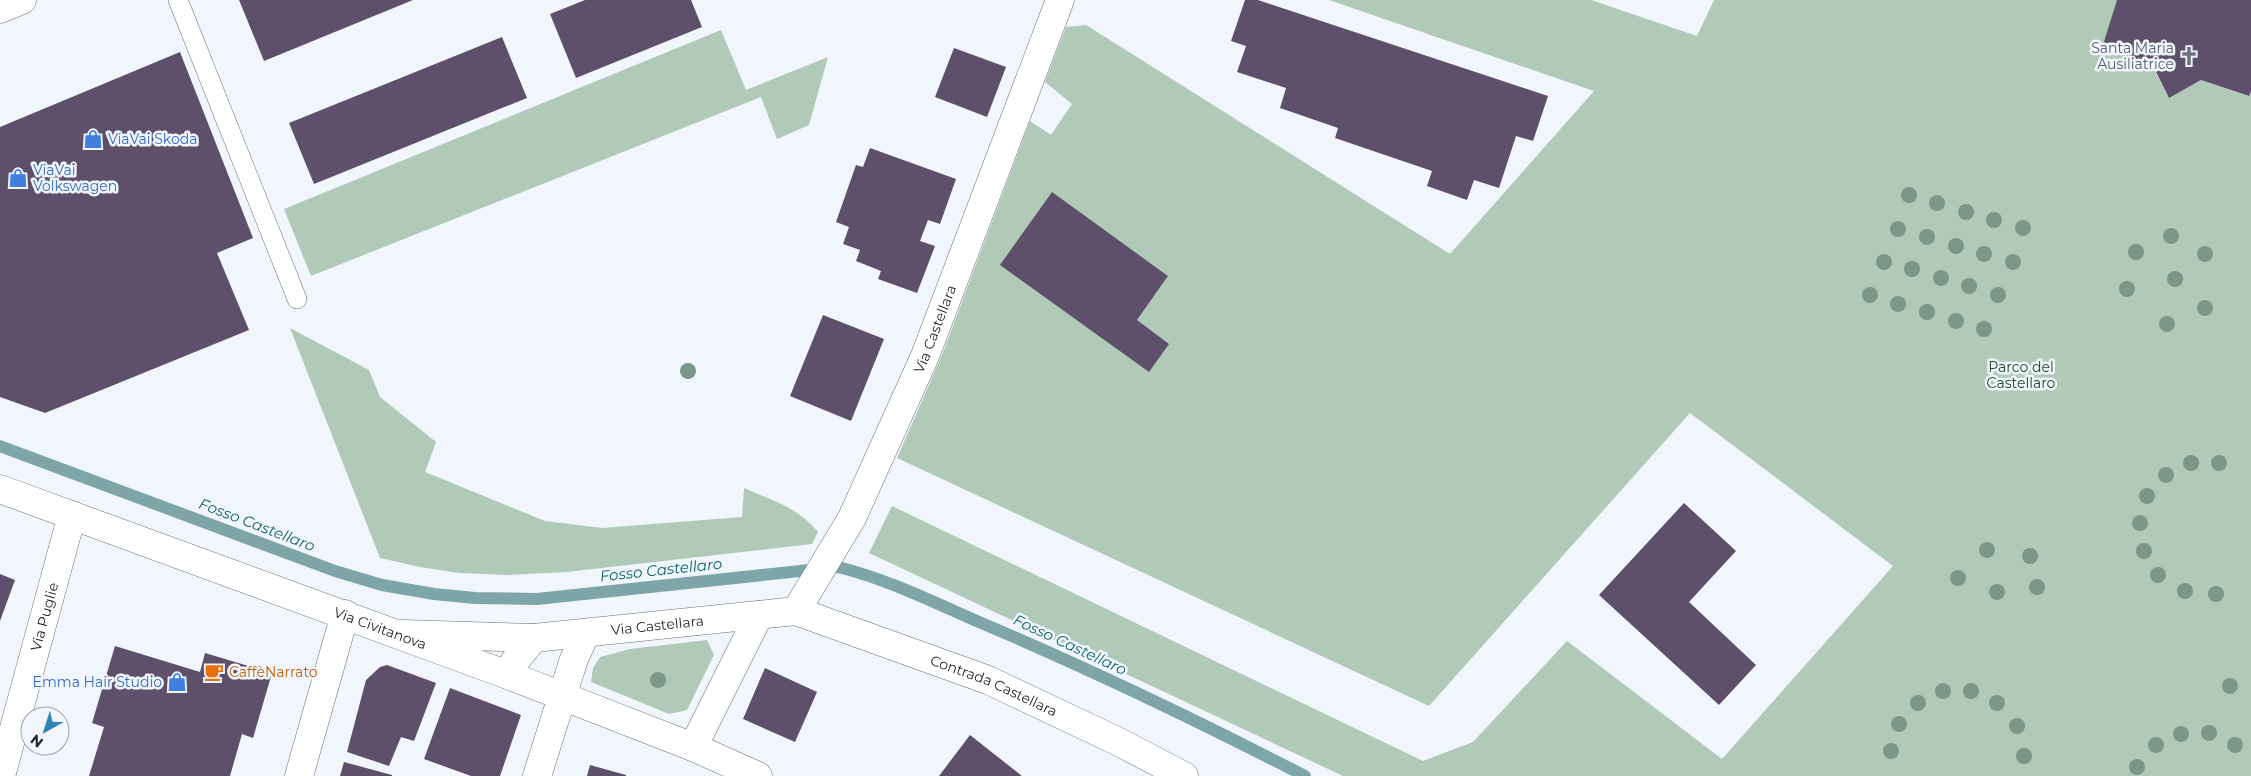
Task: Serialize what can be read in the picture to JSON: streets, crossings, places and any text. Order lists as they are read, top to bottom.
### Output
{
  "streets": {
    "street": [
      "Via Castellara",
      "Via Puglie",
      "Via Civitanova",
      "Contrada Castellara"
    ]
  },
  "crossings": [
    ["Via Castellara", "Via Civitanova"],
    ["Via Castellara", "Contrada Castellara"],
    ["Via Puglie", "Via Civitanova"]
  ],
  "water": ["Fosso Castellaro"],
  "parks": ["Parco del Castellaro"],
  "places": {
    "church": ["Santa Maria Ausiliatrice"],
    "shop": ["ViaVai Skoda", "ViaVai Volkswagen", "Emma Hair Studio"],
    "cafe": ["CaffèNarrato"]
  },
  "north": "bottom left"
}
